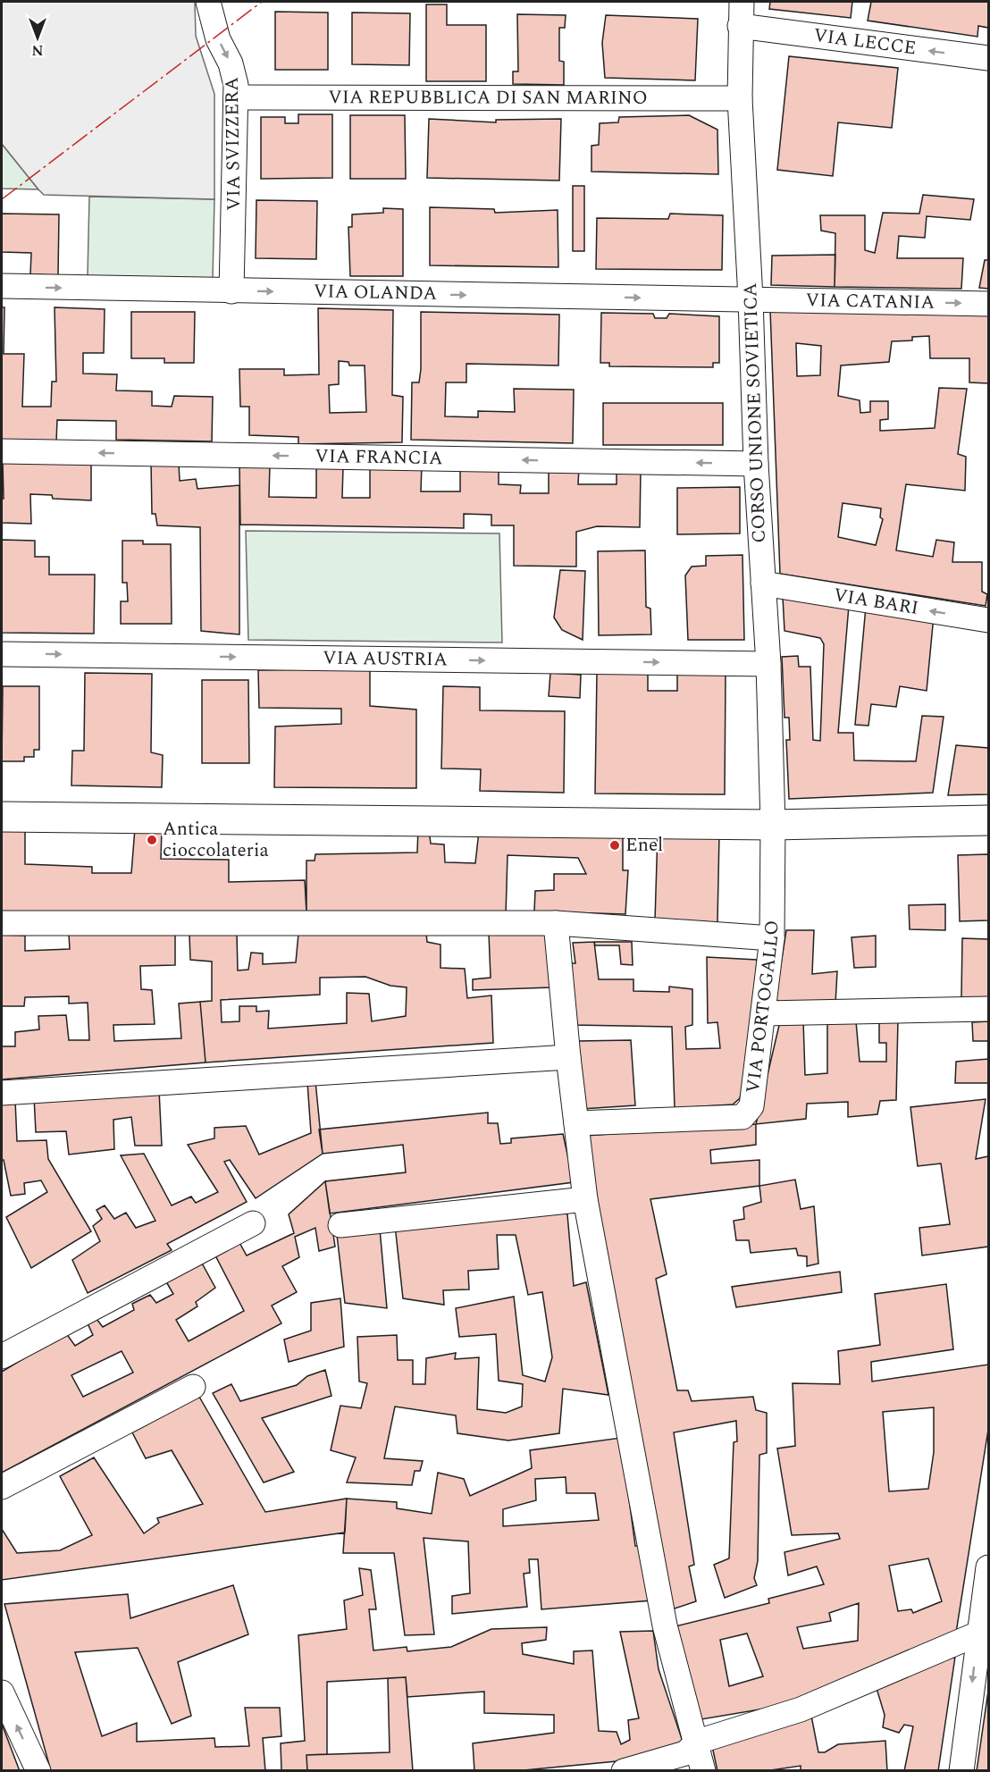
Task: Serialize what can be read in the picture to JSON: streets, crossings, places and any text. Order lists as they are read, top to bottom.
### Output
{
  "streets": {
    "street": [
      "VIA LECCE",
      "VIA REPUBBLICA DI SAN MARINO",
      "VIA SVIZZERA",
      "VIA OLANDA",
      "VIA CATANIA",
      "CORSO UNIONE SOVIETICA",
      "VIA FRANCIA",
      "VIA BARI",
      "VIA AUSTRIA",
      "VIA PORTOGALLO"
    ]
  },
  "crossings": [
    ["VIA LECCE", "CORSO UNIONE SOVIETICA"],
    ["VIA REPUBBLICA DI SAN MARINO", "VIA SVIZZERA"],
    ["VIA REPUBBLICA DI SAN MARINO", "CORSO UNIONE SOVIETICA"],
    ["VIA SVIZZERA", "VIA OLANDA"],
    ["VIA OLANDA", "VIA CATANIA"],
    ["VIA OLANDA", "CORSO UNIONE SOVIETICA"],
    ["VIA CATANIA", "CORSO UNIONE SOVIETICA"],
    ["CORSO UNIONE SOVIETICA", "VIA FRANCIA"],
    ["CORSO UNIONE SOVIETICA", "VIA BARI"],
    ["CORSO UNIONE SOVIETICA", "VIA AUSTRIA"],
    ["CORSO UNIONE SOVIETICA", "VIA PORTOGALLO"]
  ],
  "one_way": [
    "VIA LECCE",
    "VIA OLANDA",
    "VIA CATANIA",
    "VIA FRANCIA"
  ],
  "places": ["Antica cioccolateria", "Enel"],
  "north": "bottom"
}
